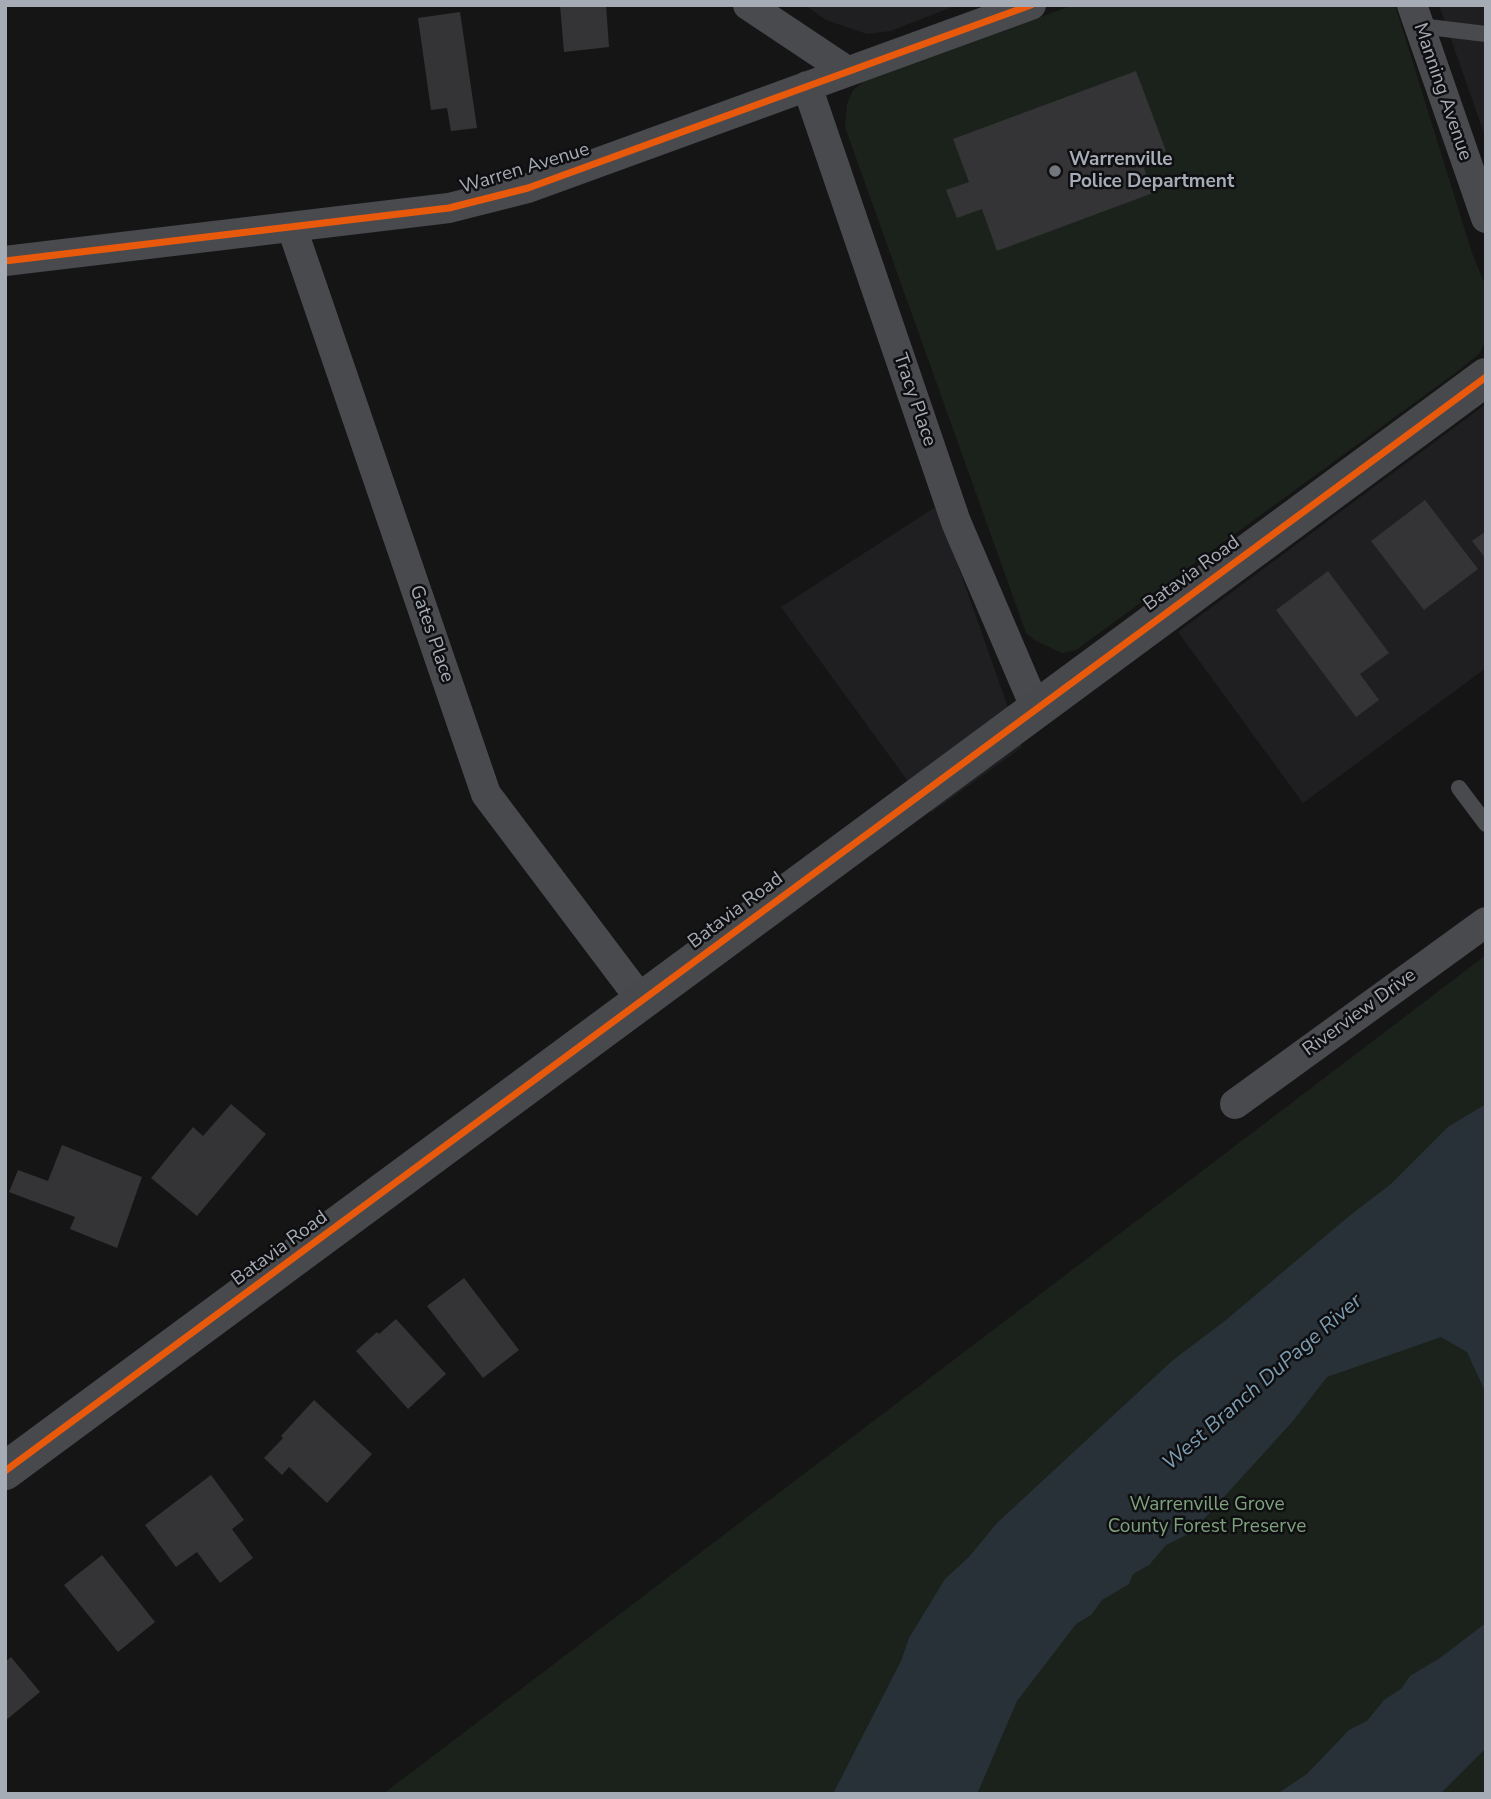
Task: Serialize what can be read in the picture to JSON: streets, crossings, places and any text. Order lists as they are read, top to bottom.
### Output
{
  "streets": {
    "main road": ["Batavia Road"],
    "street": [
      "Manning Avenue",
      "Warren Avenue",
      "Tracy Place",
      "Gates Place",
      "Riverview Drive"
    ]
  },
  "crossings": [
    ["Warren Avenue", "Tracy Place"],
    ["Warren Avenue", "Gates Place"],
    ["Tracy Place", "Batavia Road"],
    ["Batavia Road", "Gates Place"]
  ],
  "water": ["West Branch DuPage River"],
  "parks": ["Warrenville Grove County Forest Preserve"],
  "places": ["Warrenville Police Department"]
}
